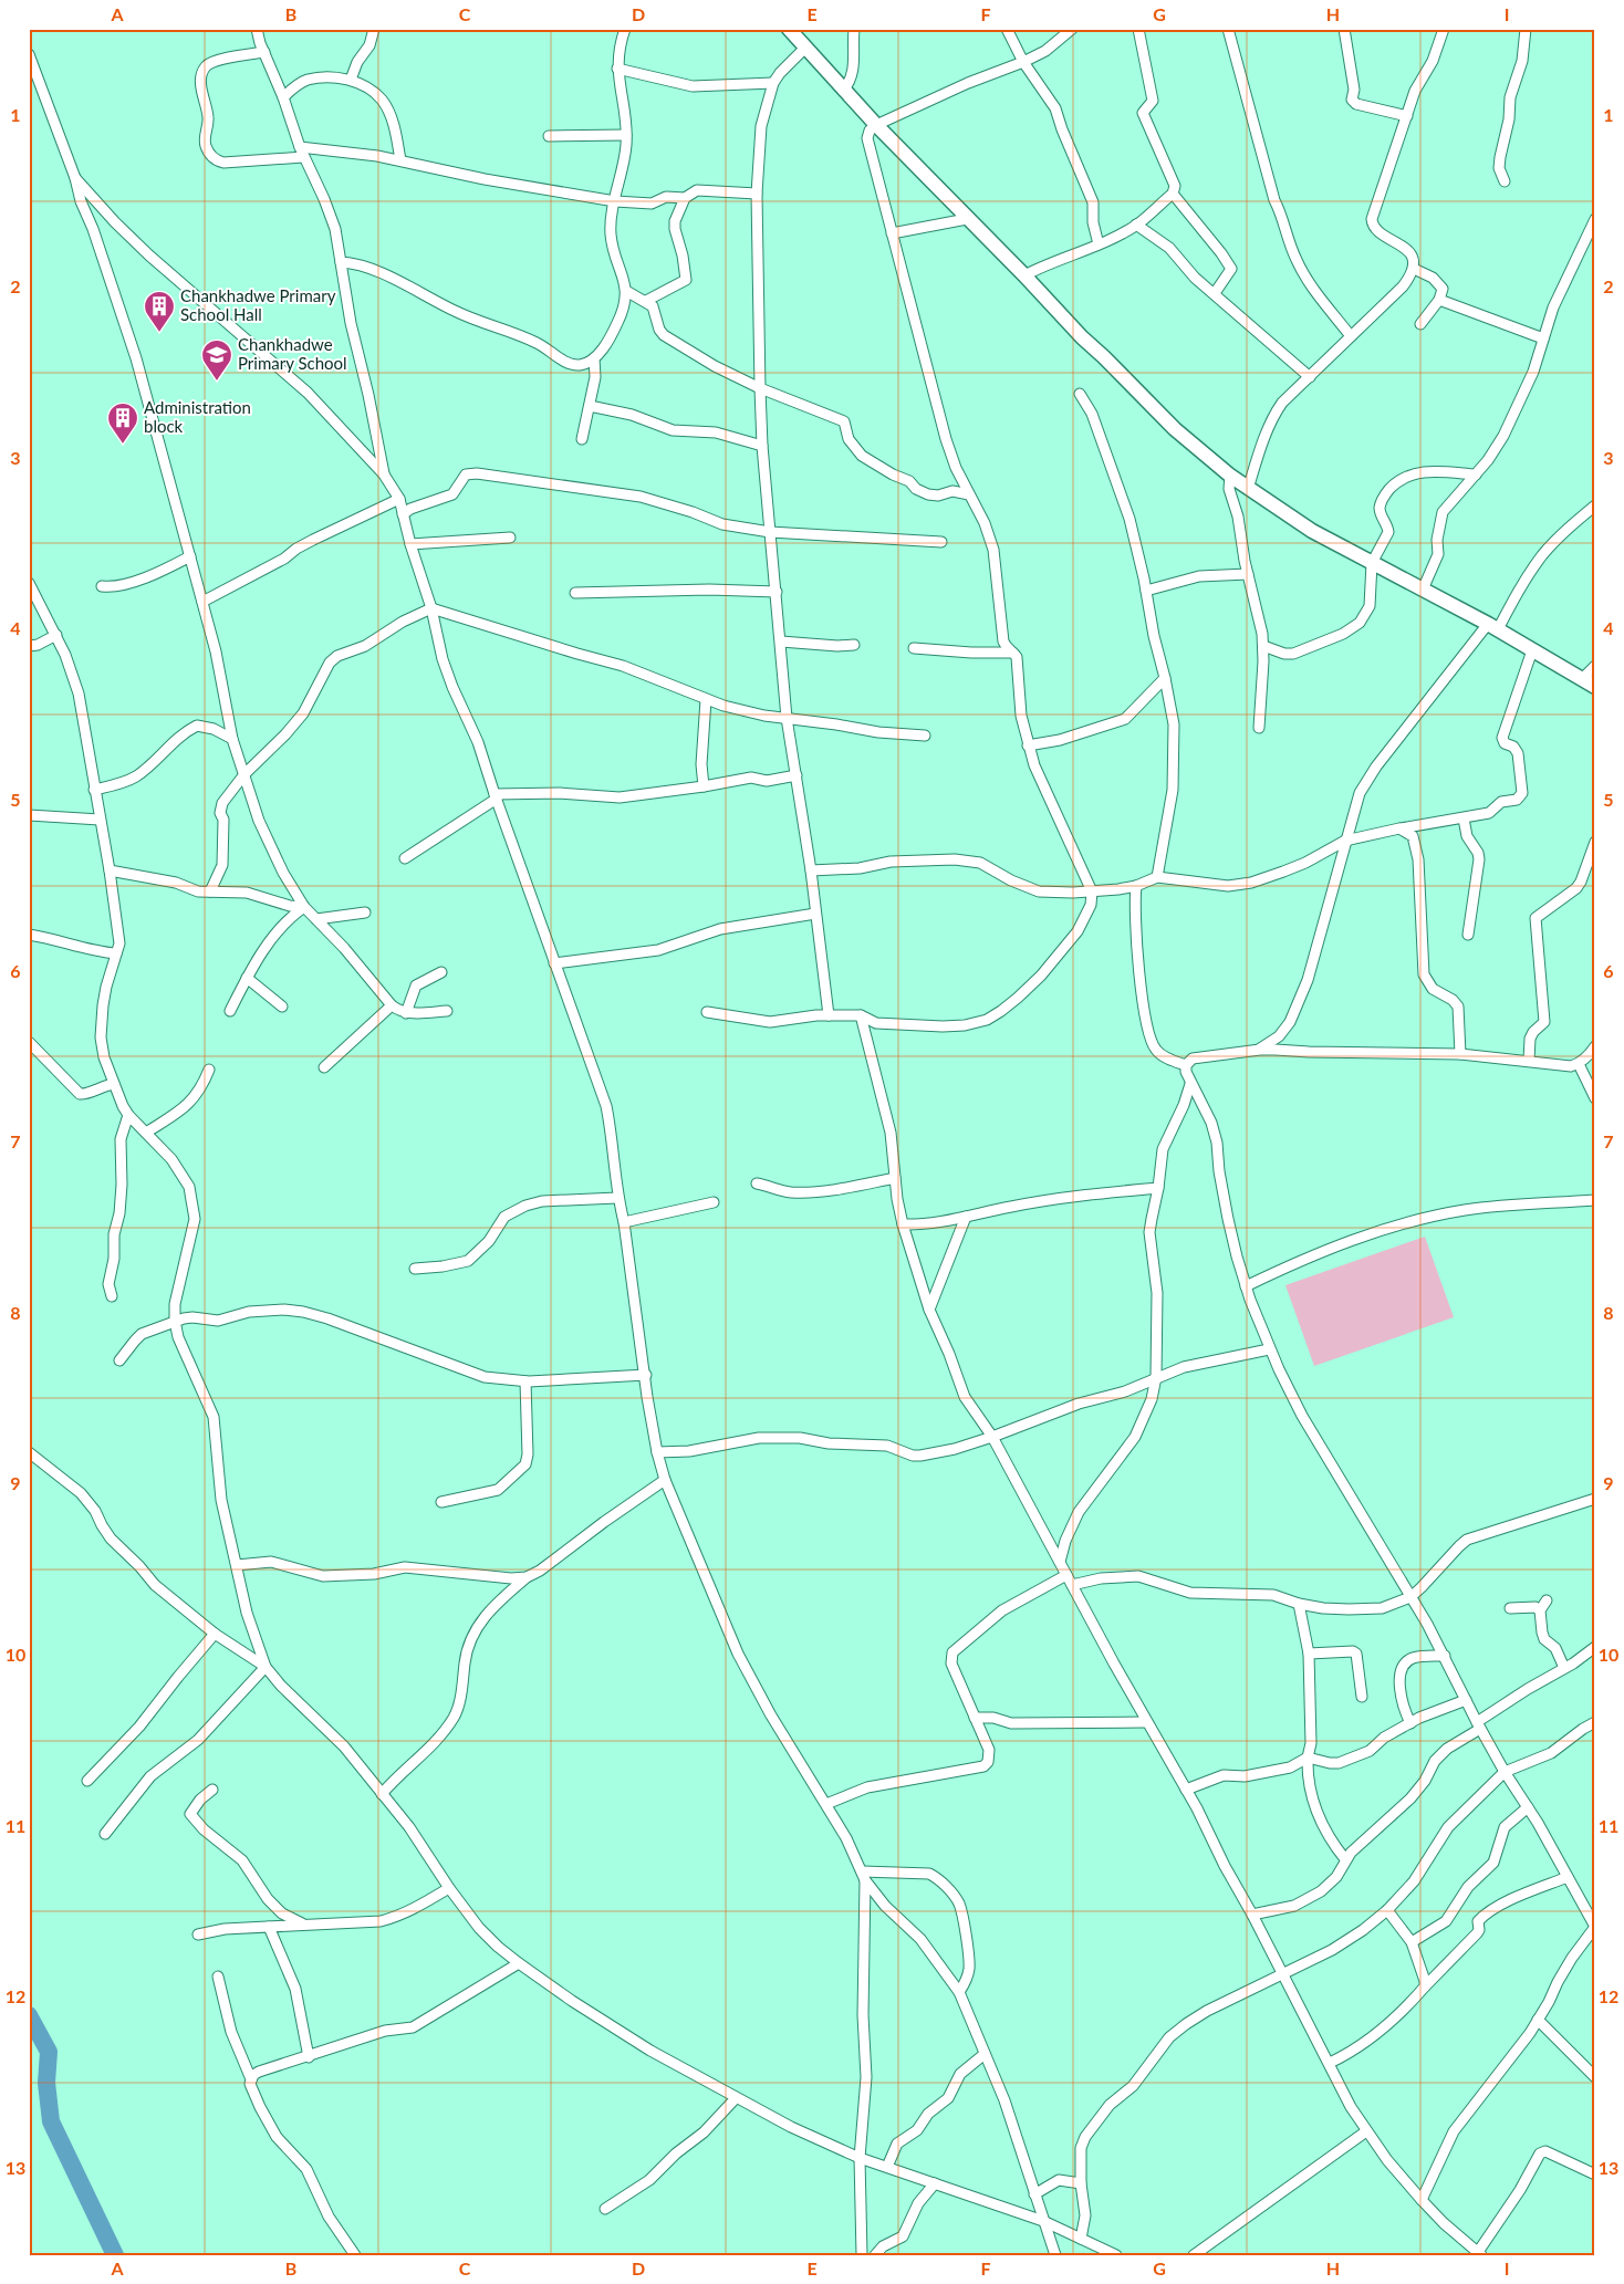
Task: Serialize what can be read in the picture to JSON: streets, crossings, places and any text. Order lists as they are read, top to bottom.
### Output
{
  "places": {
    "building": ["Chankhadwe Primary School Hall", "Administration block"],
    "school or university": ["Chankhadwe Primary School"]
  },
  "grid": {
    "columns": [
      "A",
      "B",
      "C",
      "D",
      "E",
      "F",
      "G",
      "H",
      "I"
    ],
    "rows": [
      "1",
      "2",
      "3",
      "4",
      "5",
      "6",
      "7",
      "8",
      "9",
      "10",
      "11",
      "12",
      "13"
    ]
  }
}
